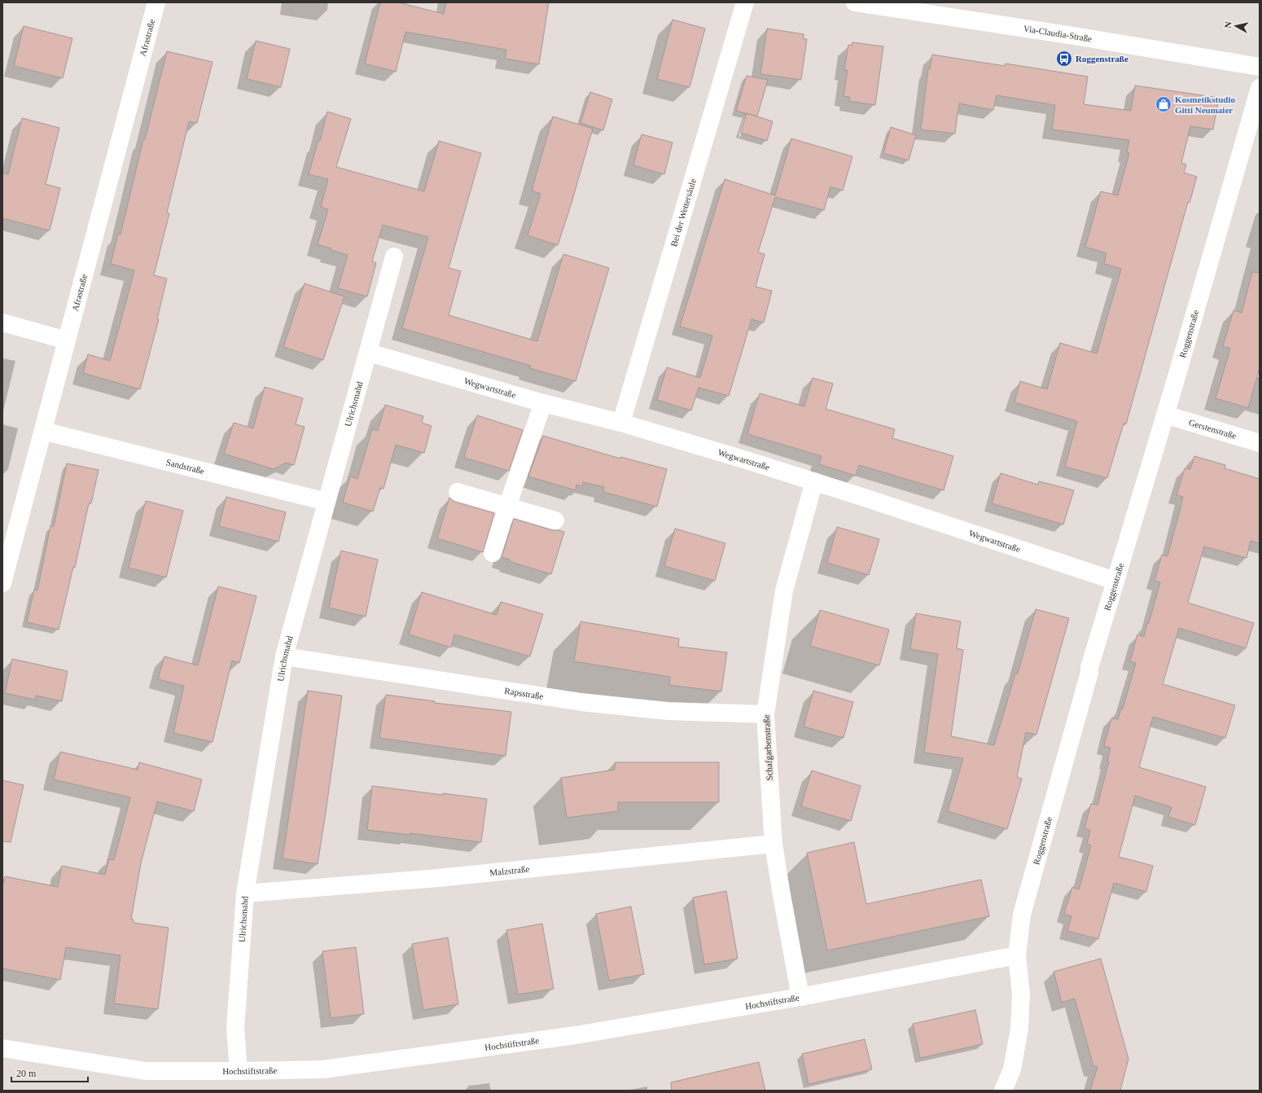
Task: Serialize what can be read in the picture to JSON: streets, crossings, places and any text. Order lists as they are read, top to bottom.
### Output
{
  "streets": {
    "street": [
      "Via-Claudia-Straße",
      "Afrastraße",
      "Bei der Wettersäule",
      "Roggenstraße",
      "Wegwartstraße",
      "Ulrichsmahd",
      "Gerstenstraße",
      "Sandstraße",
      "Rapsstraße",
      "Schafgarbenstraße",
      "Malzstraße",
      "Hochstiftstraße"
    ]
  },
  "crossings": [
    ["Afrastraße", "Sandstraße"],
    ["Bei der Wettersäule", "Wegwartstraße"],
    ["Roggenstraße", "Wegwartstraße"],
    ["Roggenstraße", "Gerstenstraße"],
    ["Roggenstraße", "Hochstiftstraße"],
    ["Wegwartstraße", "Ulrichsmahd"],
    ["Wegwartstraße", "Schafgarbenstraße"],
    ["Ulrichsmahd", "Sandstraße"],
    ["Ulrichsmahd", "Rapsstraße"],
    ["Ulrichsmahd", "Malzstraße"],
    ["Ulrichsmahd", "Hochstiftstraße"],
    ["Rapsstraße", "Schafgarbenstraße"],
    ["Schafgarbenstraße", "Malzstraße"],
    ["Schafgarbenstraße", "Hochstiftstraße"]
  ],
  "places": {
    "bus stop": ["Roggenstraße"],
    "shop": ["Kosmetikstudio Gitti Neumaier"]
  },
  "scale_bar": "20 m",
  "north": "left"
}
